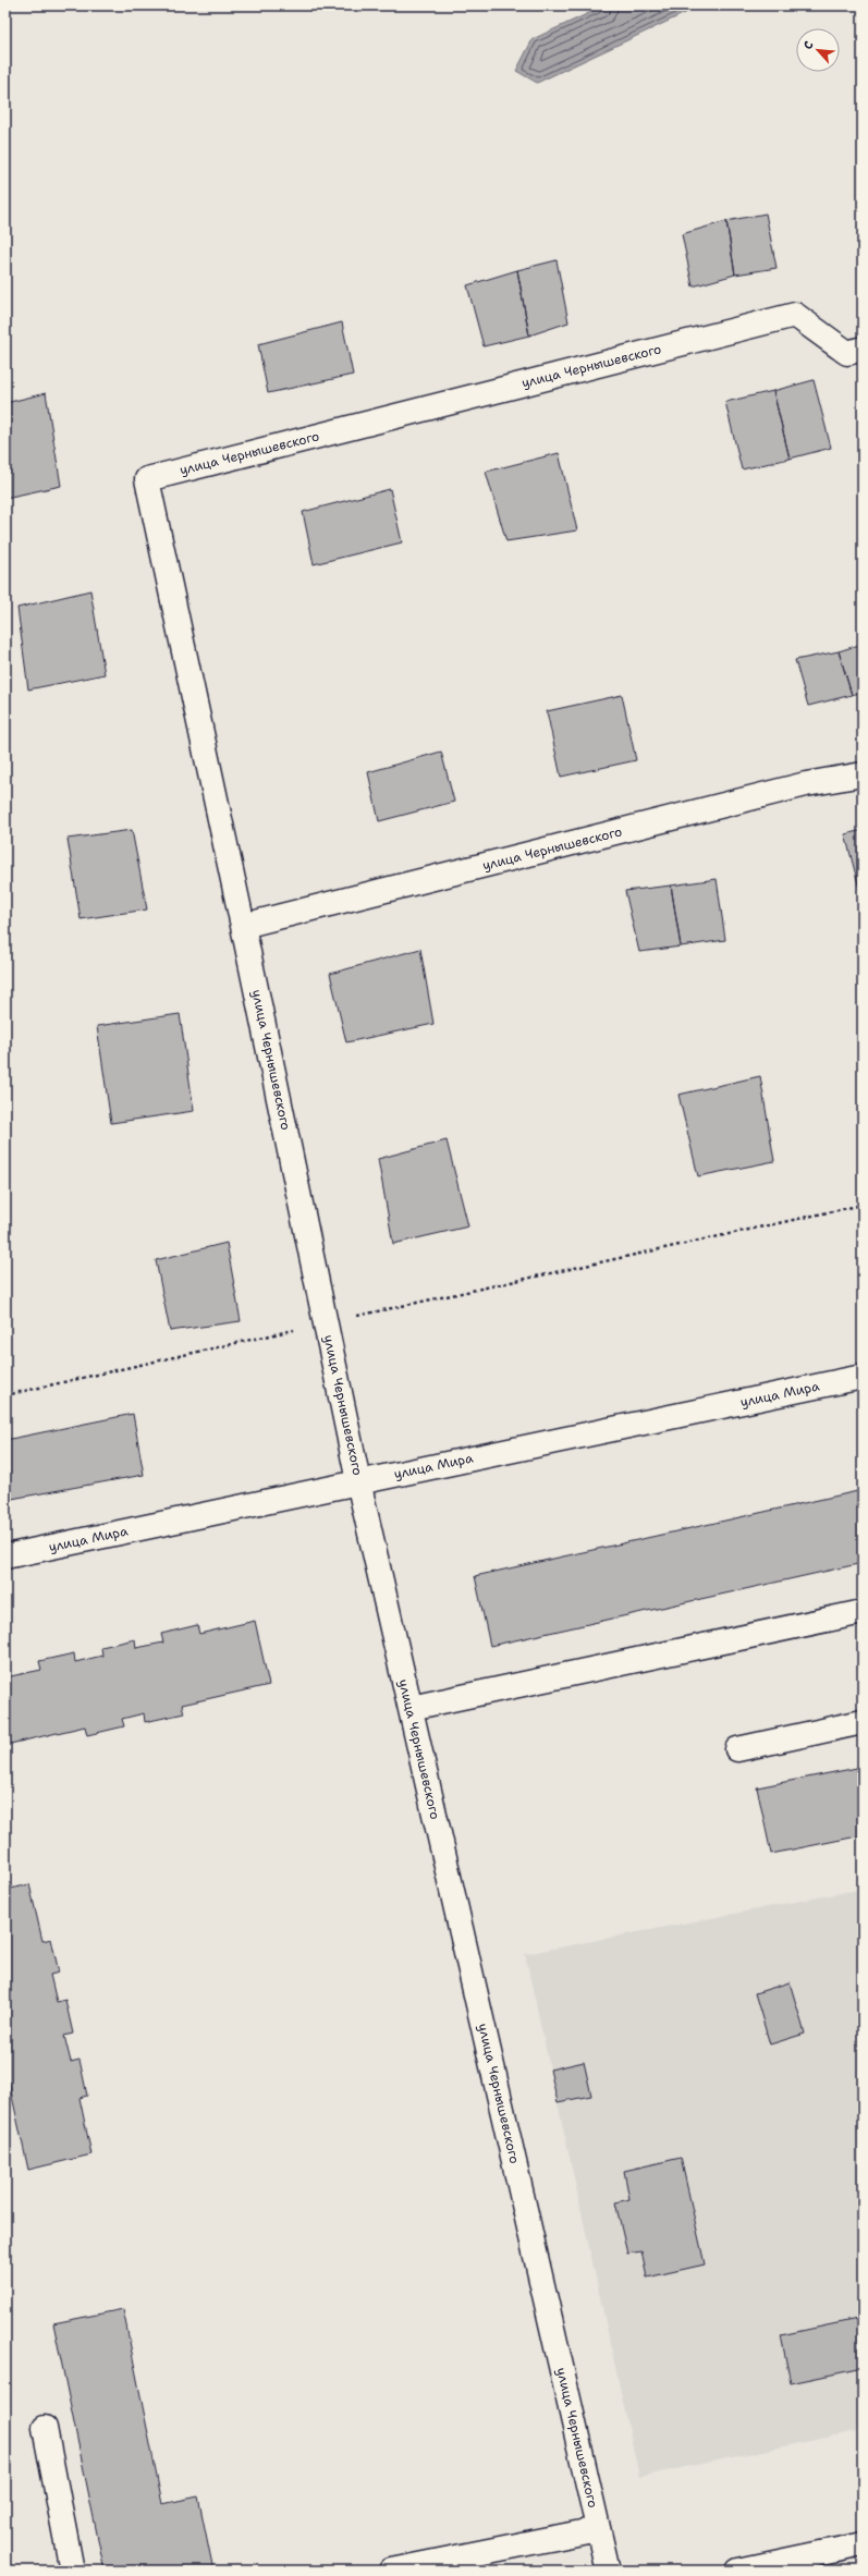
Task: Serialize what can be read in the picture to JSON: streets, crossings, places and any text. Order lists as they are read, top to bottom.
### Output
{
  "streets": {
    "street": ["улица Чернышевского", "улица Мира"]
  },
  "crossings": [
    ["улица Чернышевского", "улица Мира"]
  ],
  "north": "top left"
}
